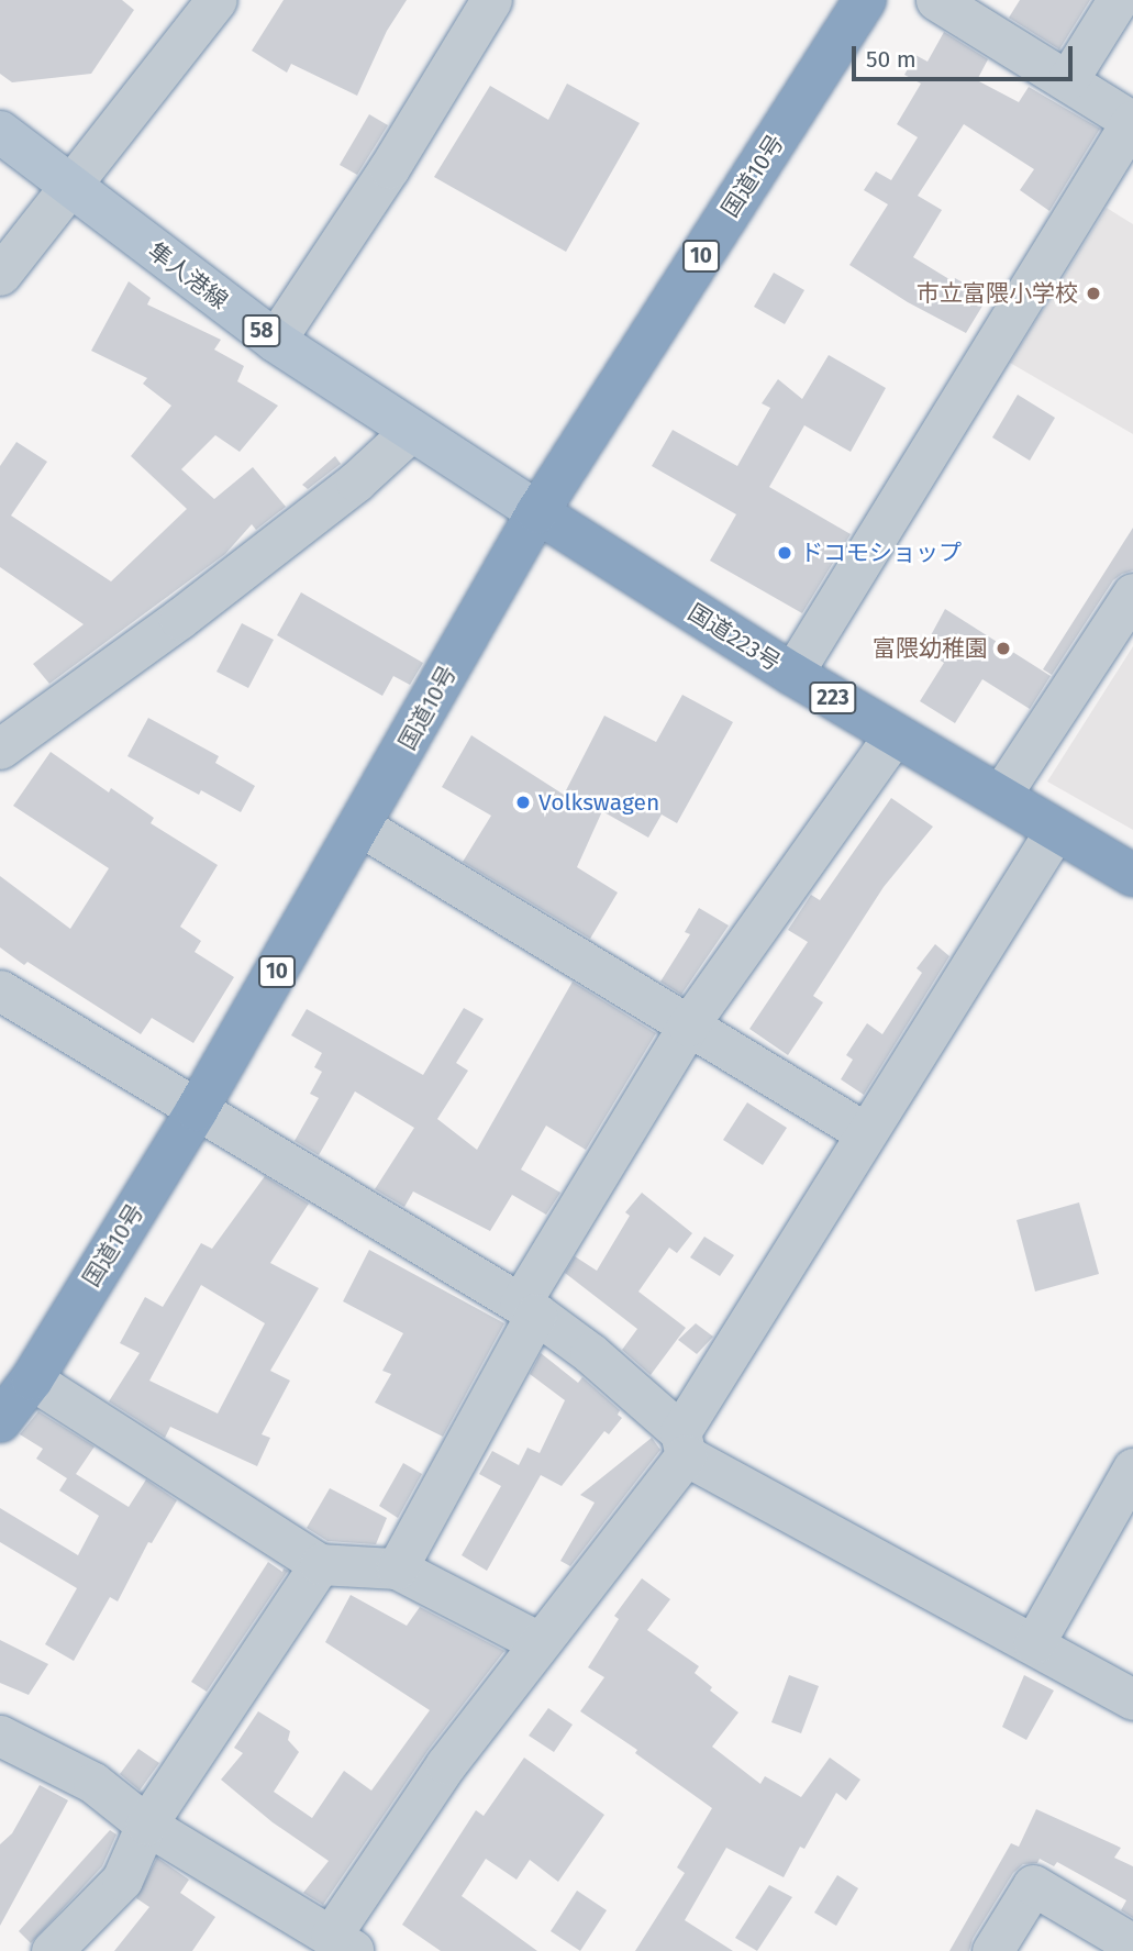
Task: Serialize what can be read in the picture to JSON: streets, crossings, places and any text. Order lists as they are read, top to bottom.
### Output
{
  "streets": {
    "highway": [
      "国道10号",
      "10",
      "国道223号",
      "223"
    ],
    "main road": ["隼人港線", "58"]
  },
  "crossings": [
    ["国道10号", "隼人港線"],
    ["国道10号", "国道223号"],
    ["隼人港線", "国道223号"]
  ],
  "places": [
    "市立富隈小学校",
    "ドコモショップ",
    "富隈幼稚園",
    "Volkswagen"
  ],
  "scale_bar": "50 m"
}
